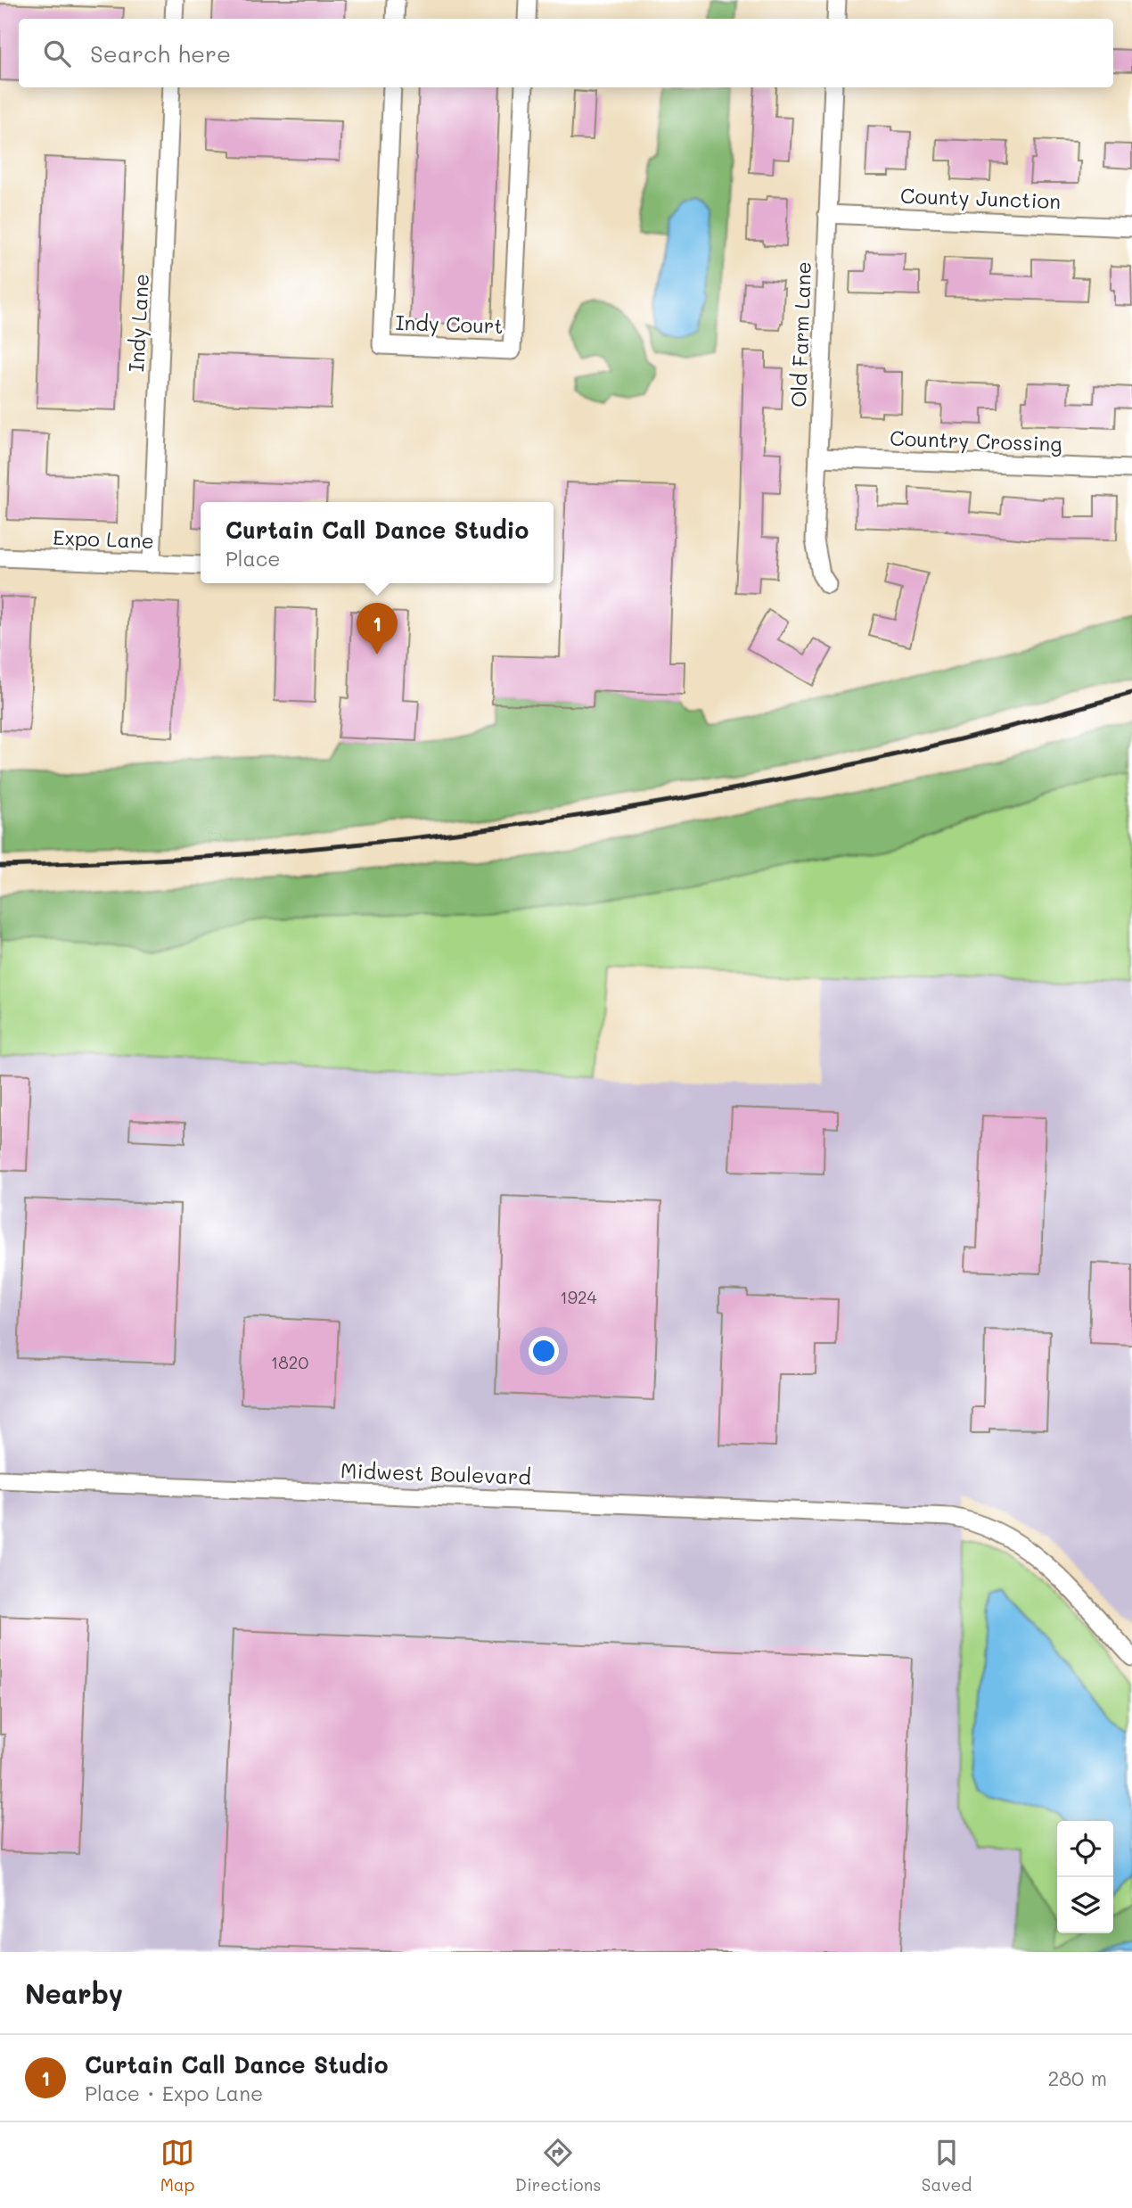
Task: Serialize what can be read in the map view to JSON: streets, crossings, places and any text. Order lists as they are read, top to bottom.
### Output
{
  "streets": {
    "street": [
      "County Junction",
      "Indy Lane",
      "Indy Court",
      "Old Farm Lane",
      "Country Crossing",
      "Expo Lane",
      "Midwest Boulevard"
    ]
  },
  "crossings": [
    ["County Junction", "Old Farm Lane"],
    ["Indy Lane", "Expo Lane"],
    ["Old Farm Lane", "Country Crossing"]
  ],
  "house_numbers": ["1924", "1820"],
  "page": {
    "search": "Search here",
    "popup": ["Curtain Call Dance Studio", "Place"],
    "pins": "1",
    "heading": "Nearby",
    "list": [
      {
        "mark": "1",
        "name": "Curtain Call Dance Studio",
        "note": "Place · Expo Lane",
        "value": "280 m"
      }
    ],
    "nav": ["Map", "Directions", "Saved"]
  }
}
